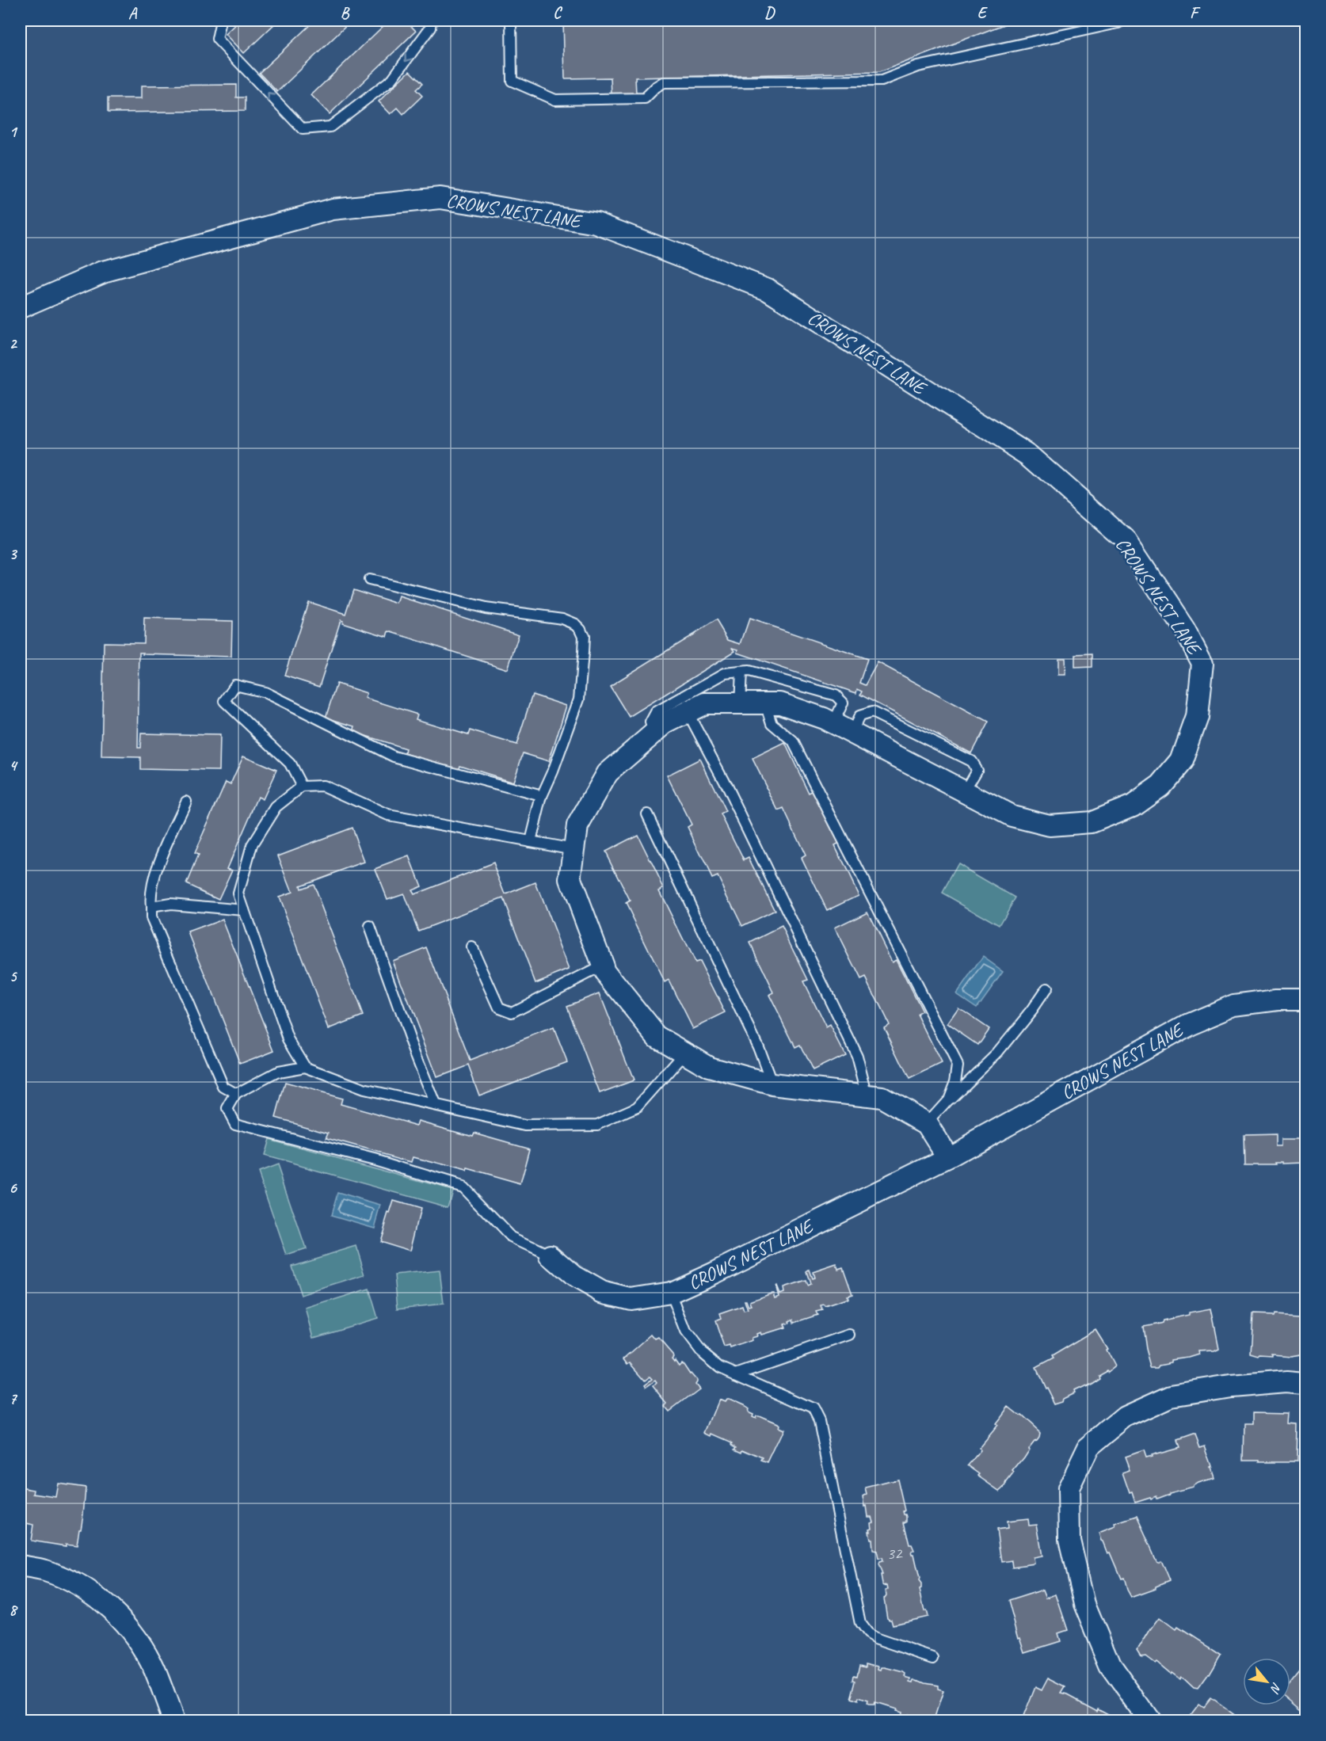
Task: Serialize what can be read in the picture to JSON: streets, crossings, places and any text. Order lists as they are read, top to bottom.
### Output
{
  "streets": {
    "street": ["CROWS NEST LANE"]
  },
  "house_numbers": ["32"],
  "north": "bottom right",
  "grid": {
    "columns": [
      "A",
      "B",
      "C",
      "D",
      "E",
      "F"
    ],
    "rows": [
      "1",
      "2",
      "3",
      "4",
      "5",
      "6",
      "7",
      "8"
    ]
  }
}
